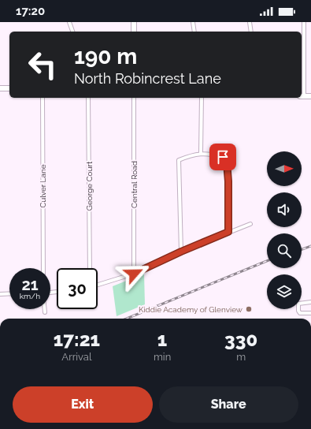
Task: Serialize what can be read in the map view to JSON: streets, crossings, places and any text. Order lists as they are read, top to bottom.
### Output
{
  "streets": {
    "street": ["Central Road", "Culver Lane", "George Court"]
  },
  "places": ["Kiddie Academy of Glenview"],
  "north": "right",
  "page": {
    "status": "17:20",
    "turn": ["190 m", "North Robincrest Lane"],
    "speed": "21 km/h",
    "limit": "30",
    "eta": [
      "17:21",
      "Arrival",
      "1",
      "min",
      "330",
      "m"
    ],
    "buttons": ["Exit", "Share"]
  }
}
